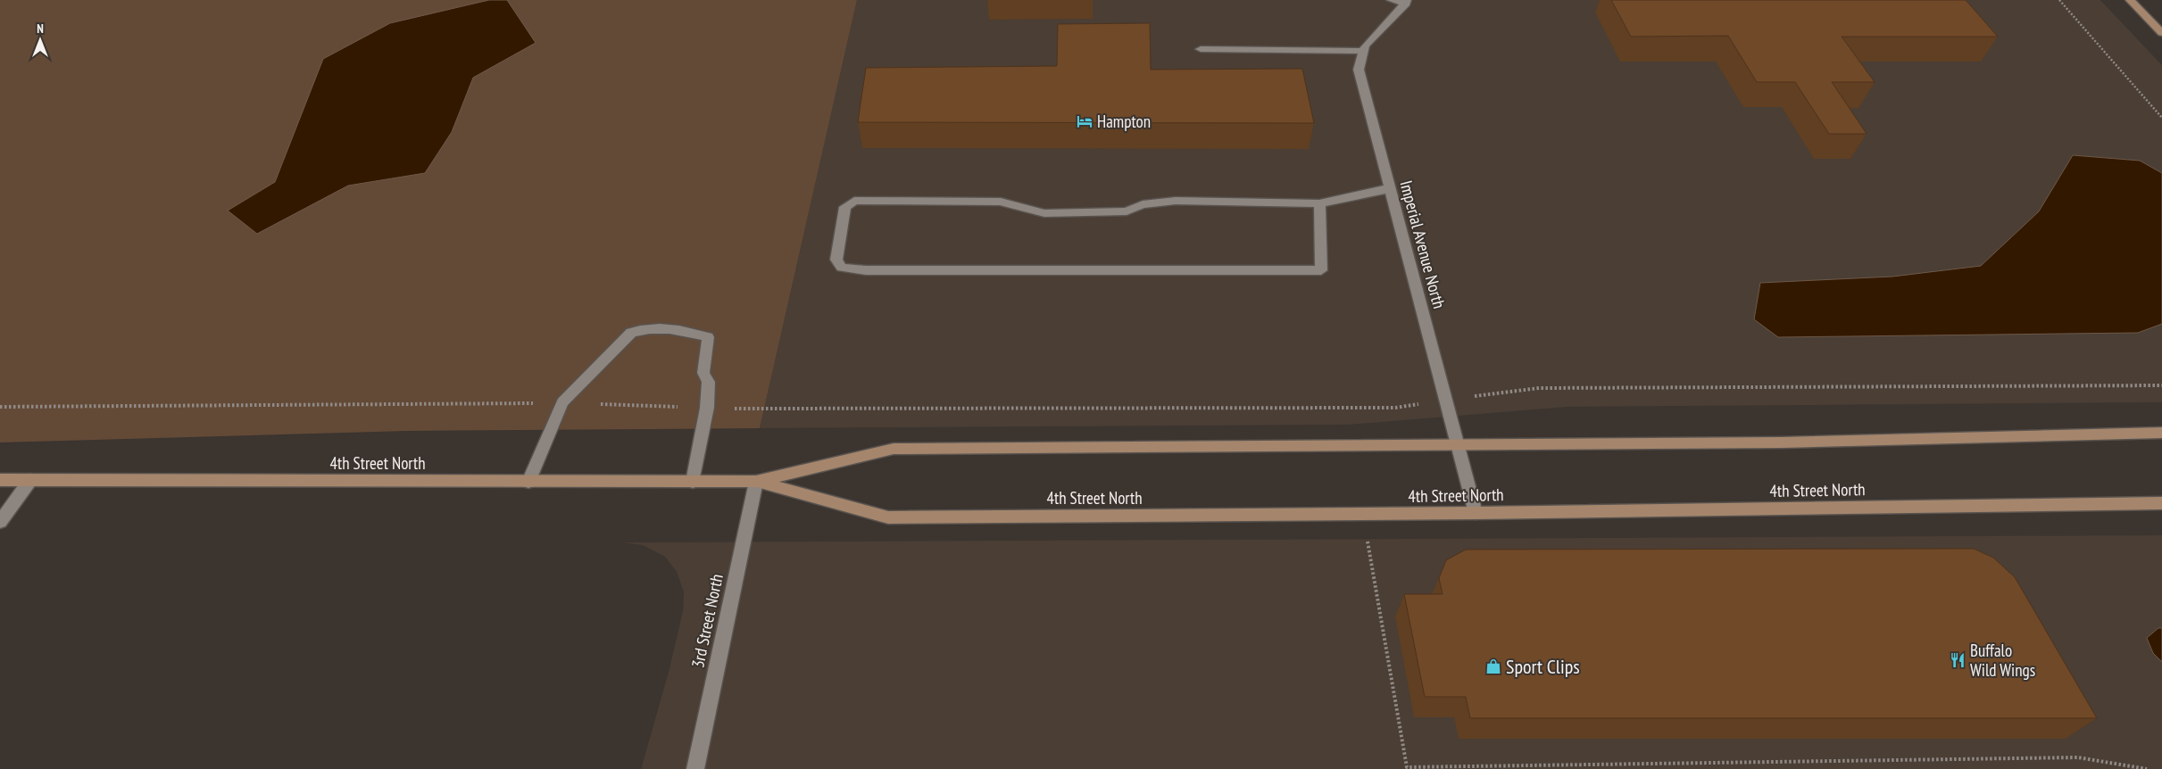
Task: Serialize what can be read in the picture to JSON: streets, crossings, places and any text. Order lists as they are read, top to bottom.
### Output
{
  "streets": {
    "street": ["Imperial Avenue North", "4th Street North", "3rd Street North"]
  },
  "crossings": [
    ["Imperial Avenue North", "4th Street North"],
    ["4th Street North", "3rd Street North"]
  ],
  "places": {
    "hotel": ["Hampton"],
    "restaurant": ["Buffalo Wild Wings"],
    "shop": ["Sport Clips"]
  },
  "north": "top"
}
